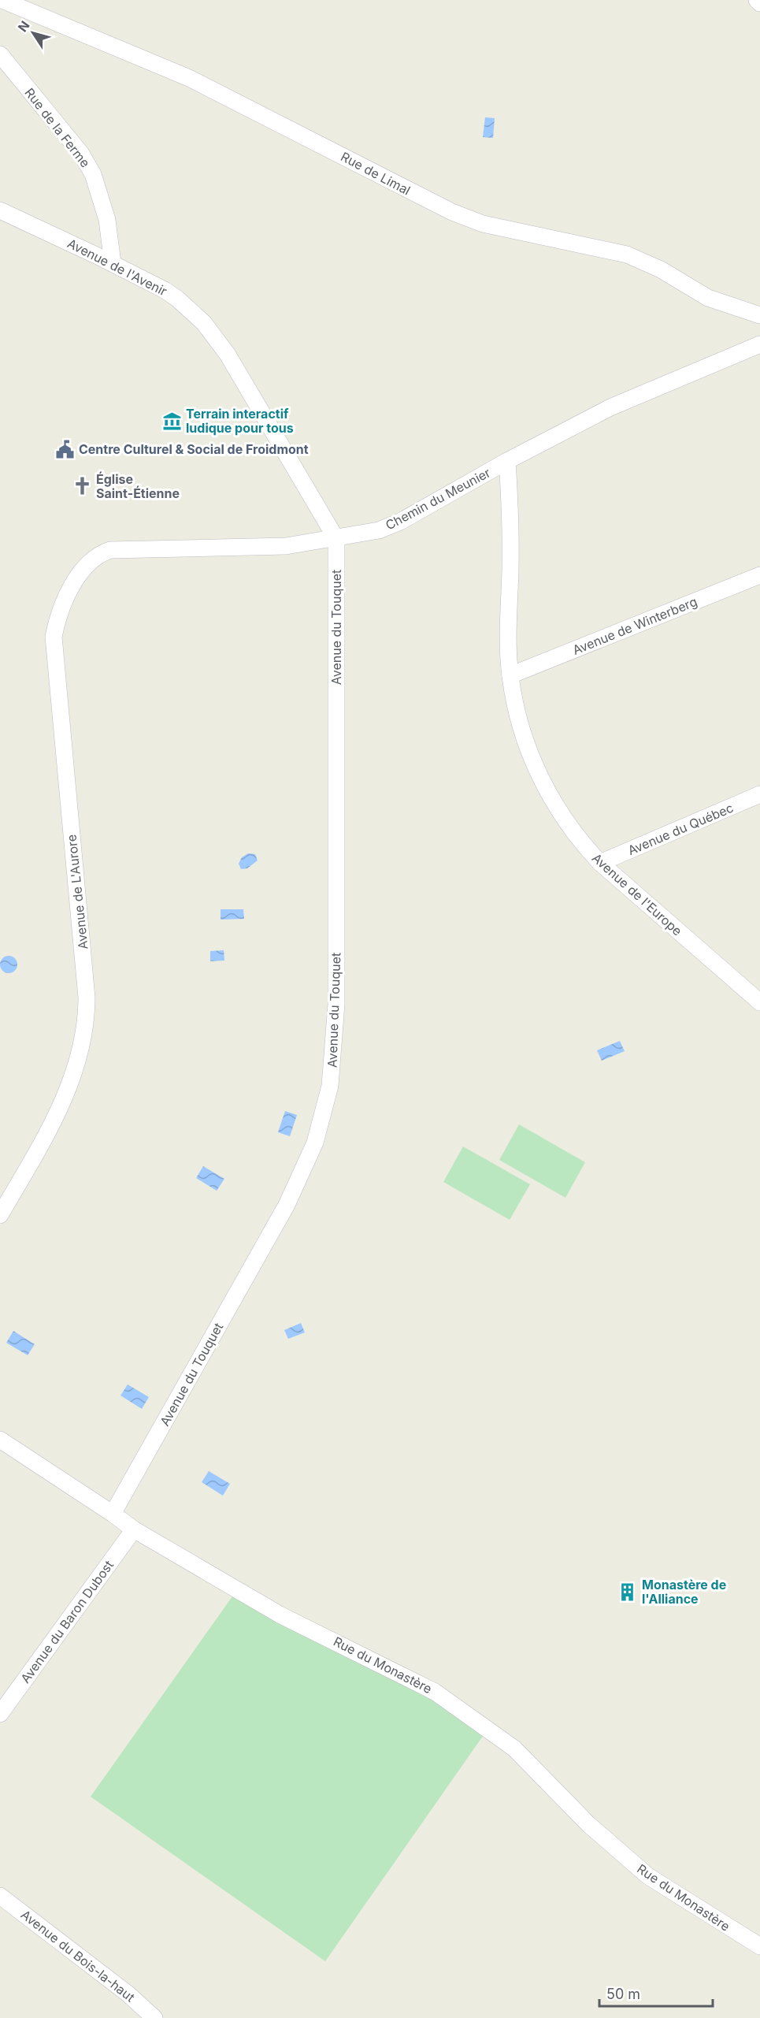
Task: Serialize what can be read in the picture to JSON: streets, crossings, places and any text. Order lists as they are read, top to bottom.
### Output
{
  "streets": {
    "street": [
      "Rue de la Ferme",
      "Rue de Limal",
      "Avenue de l'Avenir",
      "Chemin du Meunier",
      "Avenue de Winterberg",
      "Avenue du Touquet",
      "Avenue du Québec",
      "Avenue de L'Aurore",
      "Avenue de l'Europe",
      "Avenue du Baron Dubost",
      "Rue du Monastère",
      "Avenue du Bois-la-haut"
    ]
  },
  "crossings": [
    ["Rue de la Ferme", "Avenue de l'Avenir"],
    ["Avenue de l'Avenir", "Chemin du Meunier"],
    ["Avenue de l'Avenir", "Avenue du Touquet"],
    ["Chemin du Meunier", "Avenue du Touquet"],
    ["Chemin du Meunier", "Avenue de L'Aurore"],
    ["Chemin du Meunier", "Avenue de l'Europe"],
    ["Avenue de Winterberg", "Avenue de l'Europe"],
    ["Avenue du Touquet", "Rue du Monastère"],
    ["Avenue du Québec", "Avenue de l'Europe"],
    ["Avenue du Baron Dubost", "Rue du Monastère"]
  ],
  "places": {
    "museum": ["Terrain interactif ludique pour tous"],
    "public building": ["Centre Culturel & Social de Froidmont"],
    "church": ["Église Saint-Étienne"],
    "building": ["Monastère de l'Alliance"]
  },
  "scale_bar": "50 m",
  "north": "top left"
}
